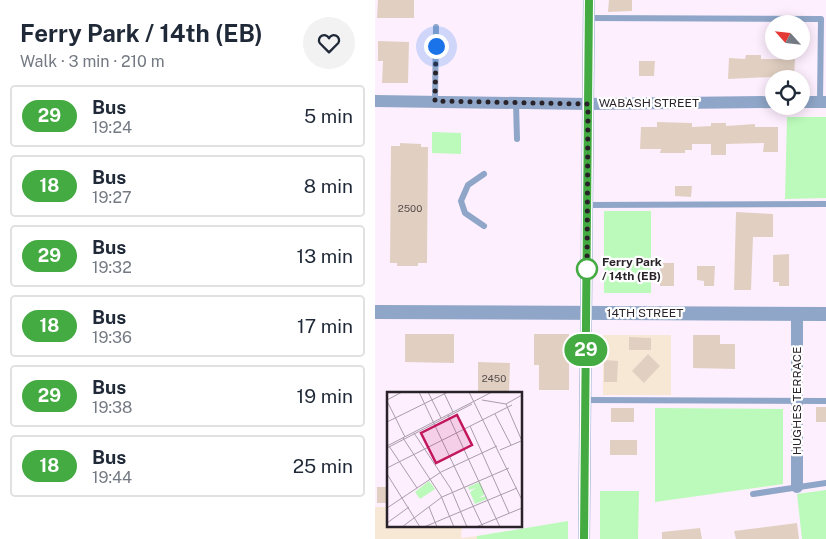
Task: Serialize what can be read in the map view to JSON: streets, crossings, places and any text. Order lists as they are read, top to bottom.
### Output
{
  "streets": {
    "street": ["WABASH STREET", "14TH STREET", "HUGHES TERRACE"]
  },
  "crossings": [
    ["14TH STREET", "HUGHES TERRACE"]
  ],
  "places": ["Ferry Park / 14th (EB)"],
  "lines": ["bus line 29"],
  "house_numbers": ["2500", "2450"],
  "north": "top left",
  "page": {
    "heading": ["Ferry Park / 14th (EB)", "Walk · 3 min · 210 m"],
    "on_map": "29",
    "list": [
      {
        "mark": "29",
        "name": "Bus",
        "note": "19:24",
        "value": "5 min"
      },
      {
        "mark": "18",
        "name": "Bus",
        "note": "19:27",
        "value": "8 min"
      },
      {
        "mark": "29",
        "name": "Bus",
        "note": "19:32",
        "value": "13 min"
      },
      {
        "mark": "18",
        "name": "Bus",
        "note": "19:36",
        "value": "17 min"
      },
      {
        "mark": "29",
        "name": "Bus",
        "note": "19:38",
        "value": "19 min"
      },
      {
        "mark": "18",
        "name": "Bus",
        "note": "19:44",
        "value": "25 min"
      }
    ]
  }
}
